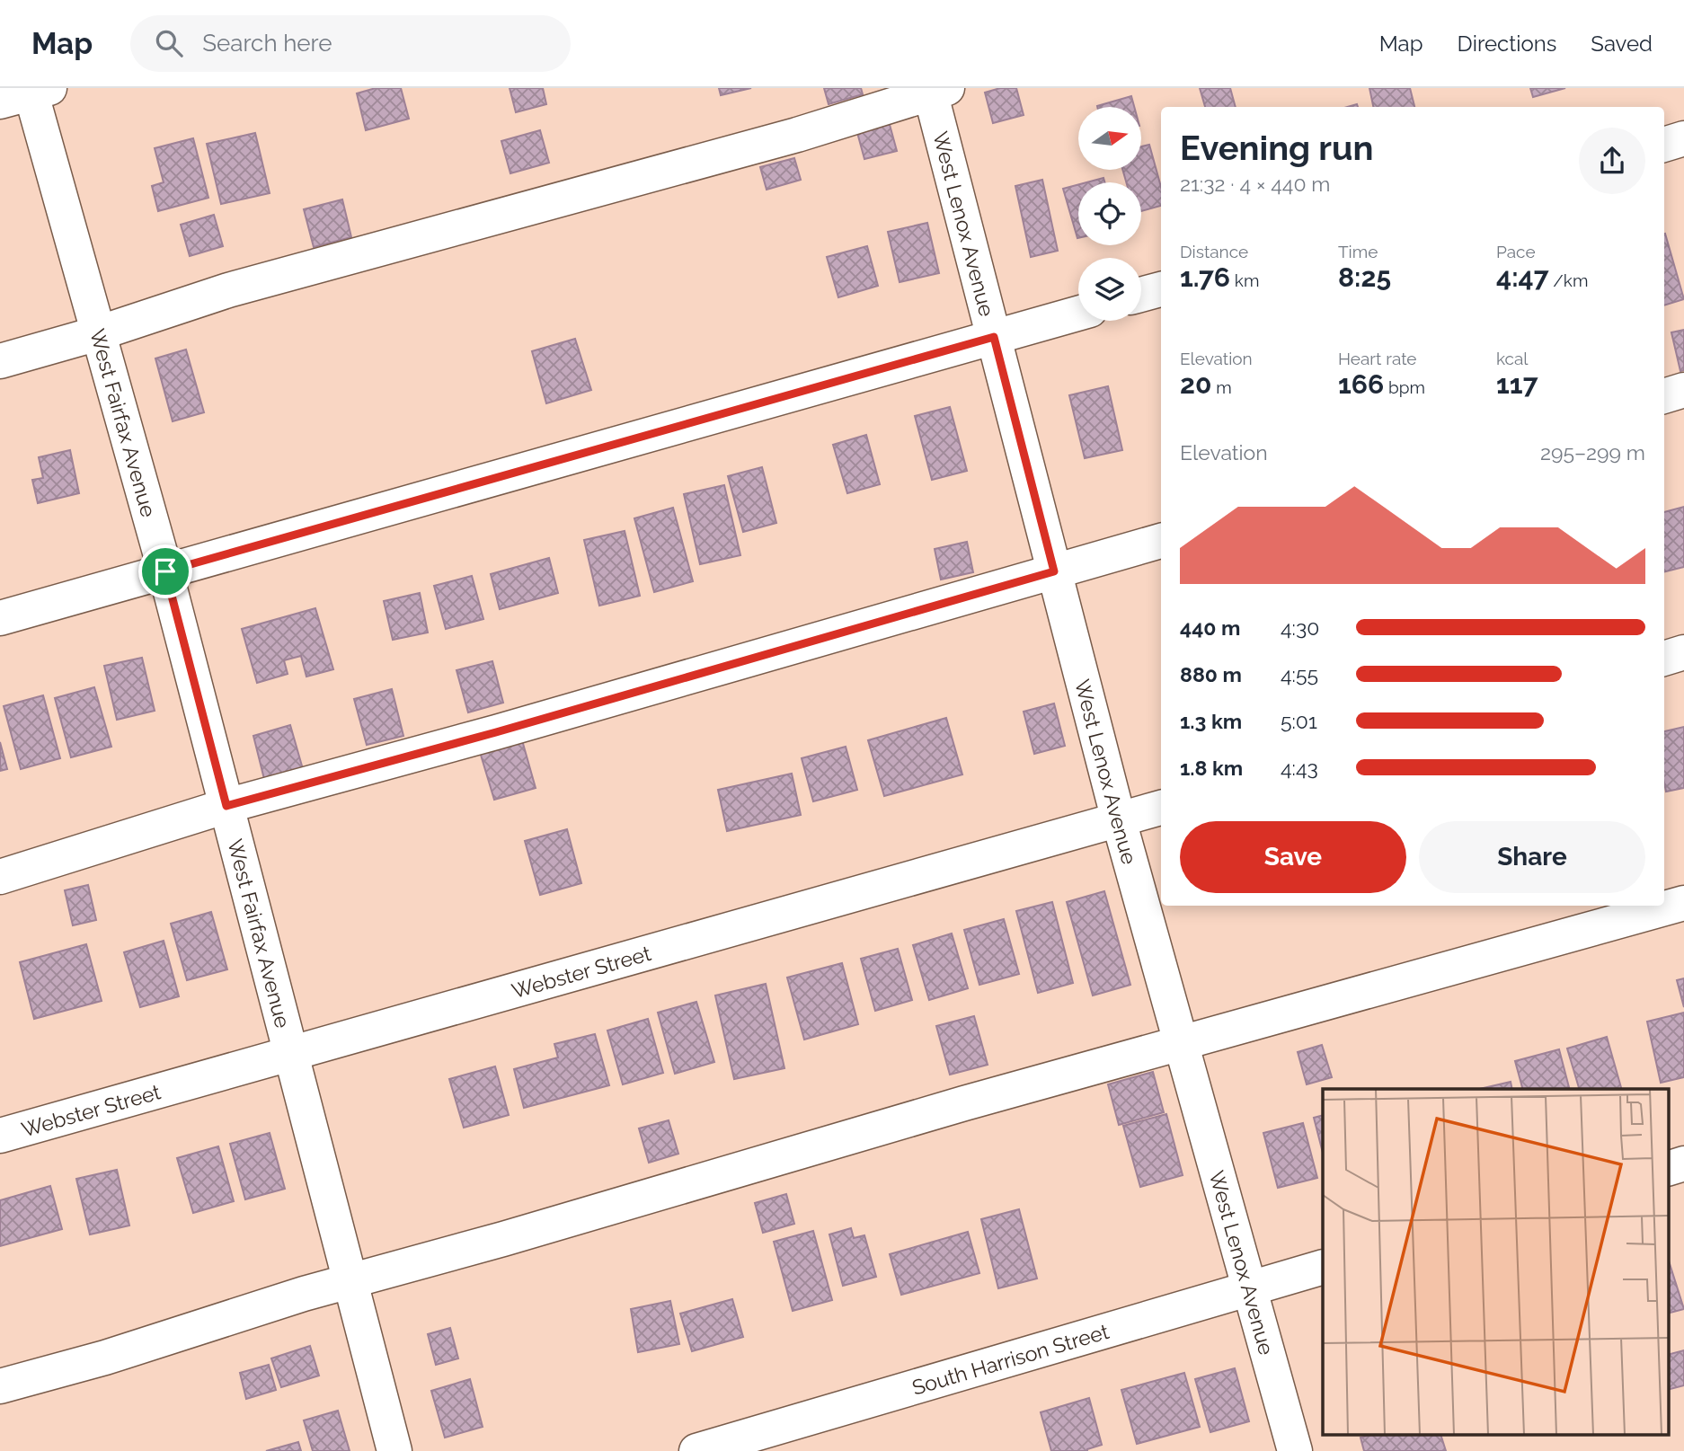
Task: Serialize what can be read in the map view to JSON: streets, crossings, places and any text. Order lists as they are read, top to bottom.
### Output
{
  "streets": {
    "street": [
      "West Lenox Avenue",
      "West Fairfax Avenue",
      "Webster Street",
      "South Harrison Street"
    ]
  },
  "crossings": [
    ["West Lenox Avenue", "Webster Street"],
    ["West Lenox Avenue", "South Harrison Street"],
    ["West Fairfax Avenue", "Webster Street"]
  ],
  "north": "right",
  "page": {
    "header": "Map",
    "search": "Search here",
    "nav": ["Map", "Directions", "Saved"],
    "heading": ["Evening run", "21:32 · 4 × 440 m"],
    "stats": [
      ["Distance", "1.76 km"],
      ["Time", "8:25"],
      ["Pace", "4:47 /km"],
      ["Elevation", "20 m"],
      ["Heart rate", "166 bpm"],
      ["kcal", "117"]
    ],
    "chart": ["Elevation", "295–299 m"],
    "list": [
      {
        "name": "440 m",
        "note": "4:30"
      },
      {
        "name": "880 m",
        "note": "4:55"
      },
      {
        "name": "1.3 km",
        "note": "5:01"
      },
      {
        "name": "1.8 km",
        "note": "4:43"
      }
    ],
    "buttons": ["Save", "Share"]
  }
}
